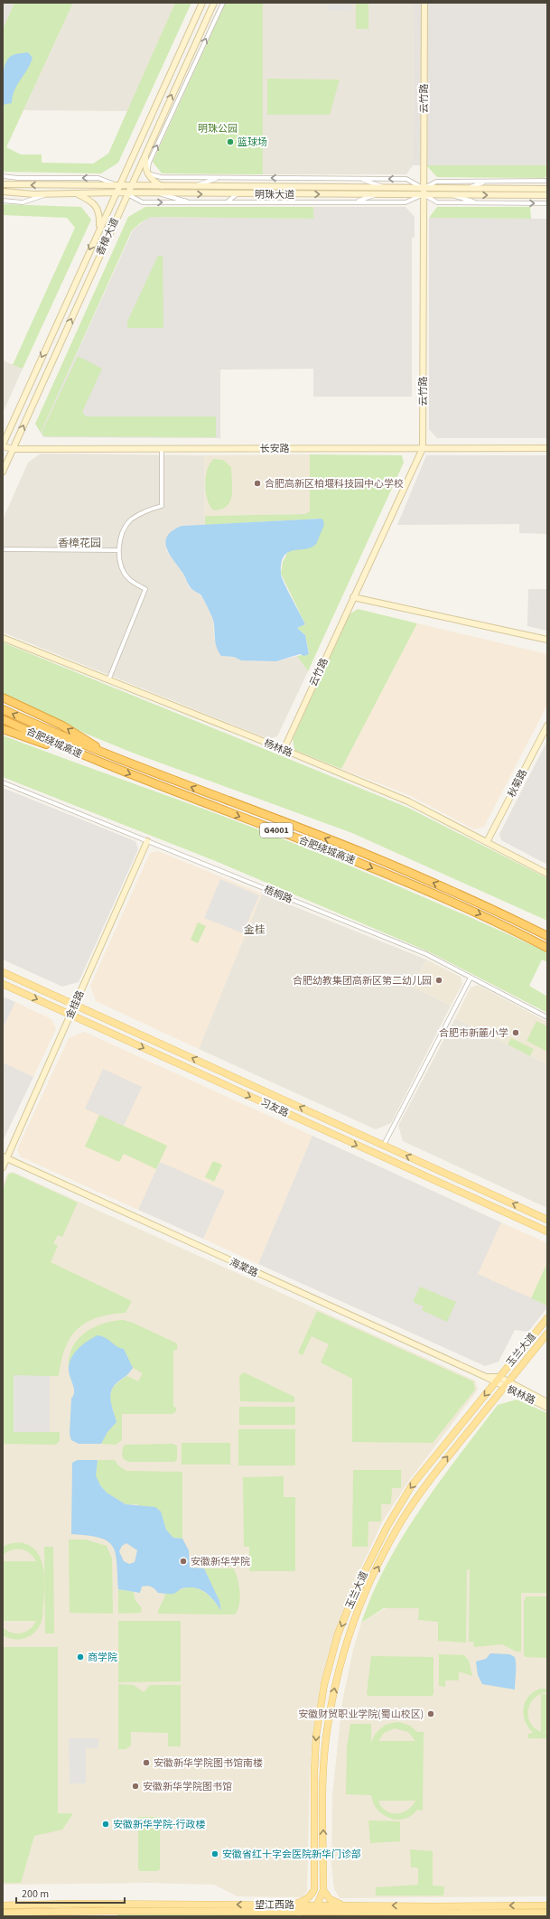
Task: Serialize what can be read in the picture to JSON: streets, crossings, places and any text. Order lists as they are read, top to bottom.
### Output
{
  "streets": {
    "highway": ["合肥绕城高速", "G4001"],
    "main road": ["习友路", "玉兰大道", "望江西路"],
    "street": [
      "云竹路",
      "明珠大道",
      "香樟大道",
      "长安路",
      "杨林路",
      "秋菊路",
      "梧桐路",
      "金桂路",
      "海棠路",
      "枫林路"
    ]
  },
  "crossings": [
    ["云竹路", "明珠大道"],
    ["云竹路", "长安路"],
    ["云竹路", "杨林路"],
    ["明珠大道", "香樟大道"],
    ["香樟大道", "长安路"],
    ["杨林路", "秋菊路"],
    ["梧桐路", "金桂路"],
    ["金桂路", "习友路"],
    ["金桂路", "海棠路"],
    ["海棠路", "玉兰大道"],
    ["海棠路", "枫林路"],
    ["玉兰大道", "枫林路"],
    ["玉兰大道", "望江西路"]
  ],
  "districts": ["香樟花园", "金桂"],
  "parks": ["明珠公园"],
  "places": [
    "篮球场",
    "合肥高新区柏堰科技园中心学校",
    "合肥幼教集团高新区第二幼儿园",
    "合肥市新麓小学",
    "安徽新华学院",
    "商学院",
    "安徽财贸职业学院(蜀山校区)",
    "安徽新华学院图书馆南楼",
    "安徽新华学院图书馆",
    "安徽新华学院-行政楼",
    "安徽省红十字会医院新华门诊部"
  ],
  "scale_bar": "200 m"
}
